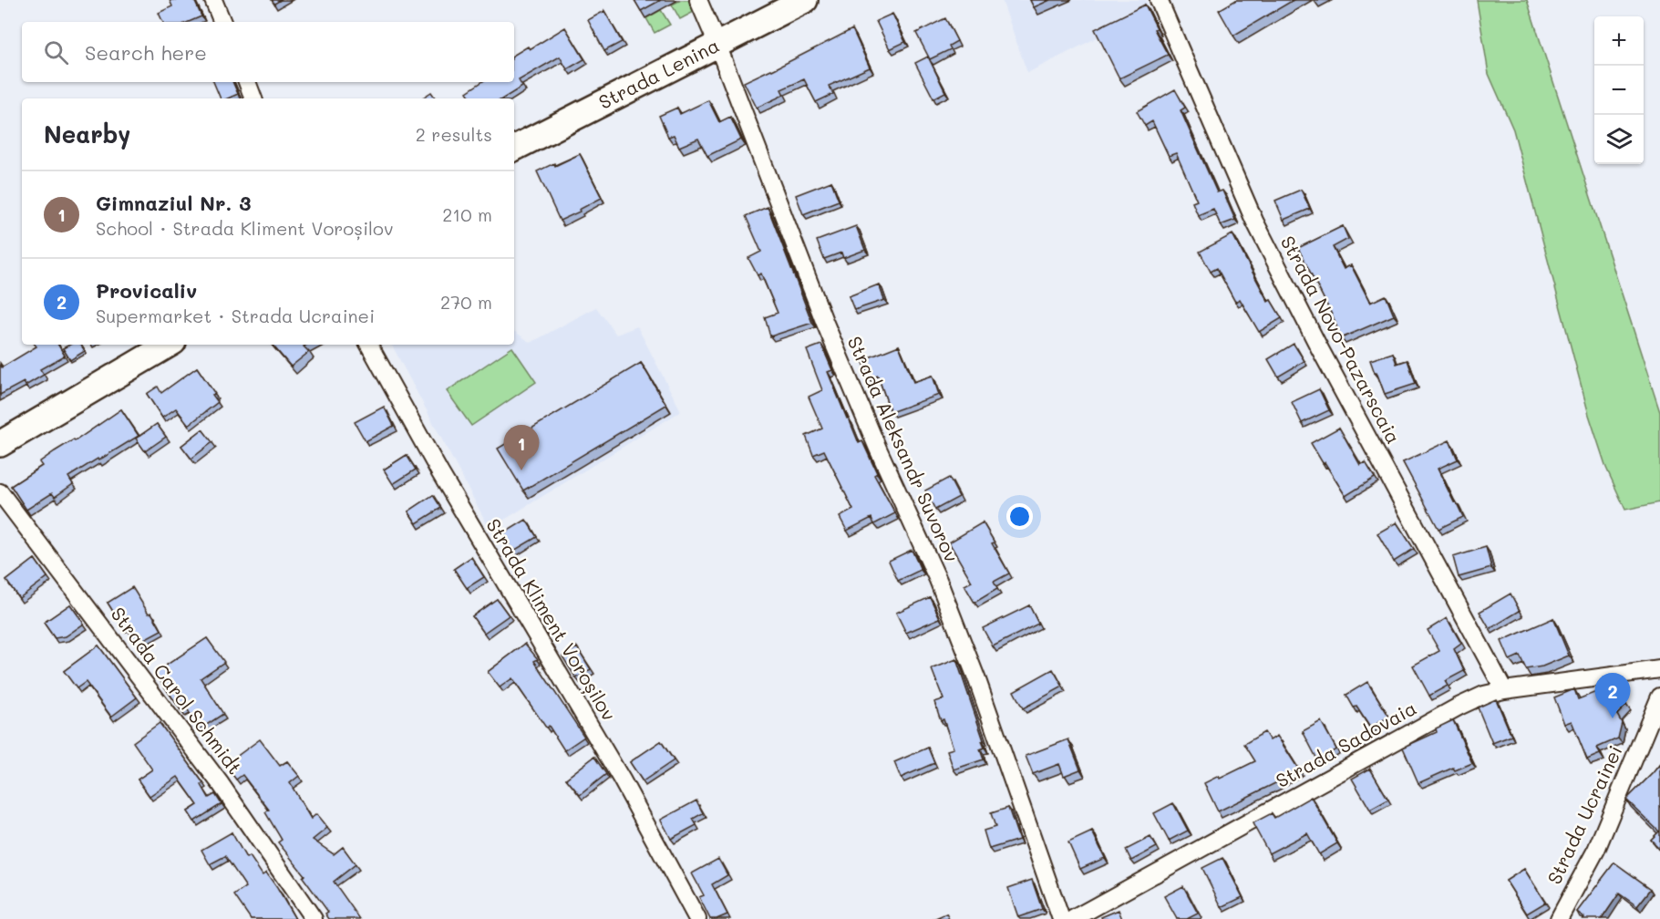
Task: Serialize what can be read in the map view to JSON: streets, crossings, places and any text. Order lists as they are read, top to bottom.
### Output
{
  "streets": {
    "street": [
      "Strada Lenina",
      "Strada Novo-Pazarscaia",
      "Strada Aleksandr Suvorov",
      "Strada Kliment Voroșilov",
      "Strada Carol Schmidt",
      "Strada Sadovaia",
      "Strada Ucrainei"
    ]
  },
  "crossings": [
    ["Strada Lenina", "Strada Aleksandr Suvorov"],
    ["Strada Novo-Pazarscaia", "Strada Sadovaia"]
  ],
  "page": {
    "map_buttons": ["+", "−"],
    "search": "Search here",
    "heading": ["Nearby", "2 results"],
    "list": [
      {
        "mark": "1",
        "name": "Gimnaziul Nr. 3",
        "note": "School · Strada Kliment Voroșilov",
        "value": "210 m"
      },
      {
        "mark": "2",
        "name": "Provicaliv",
        "note": "Supermarket · Strada Ucrainei",
        "value": "270 m"
      }
    ],
    "pins": ["1", "2"]
  }
}
